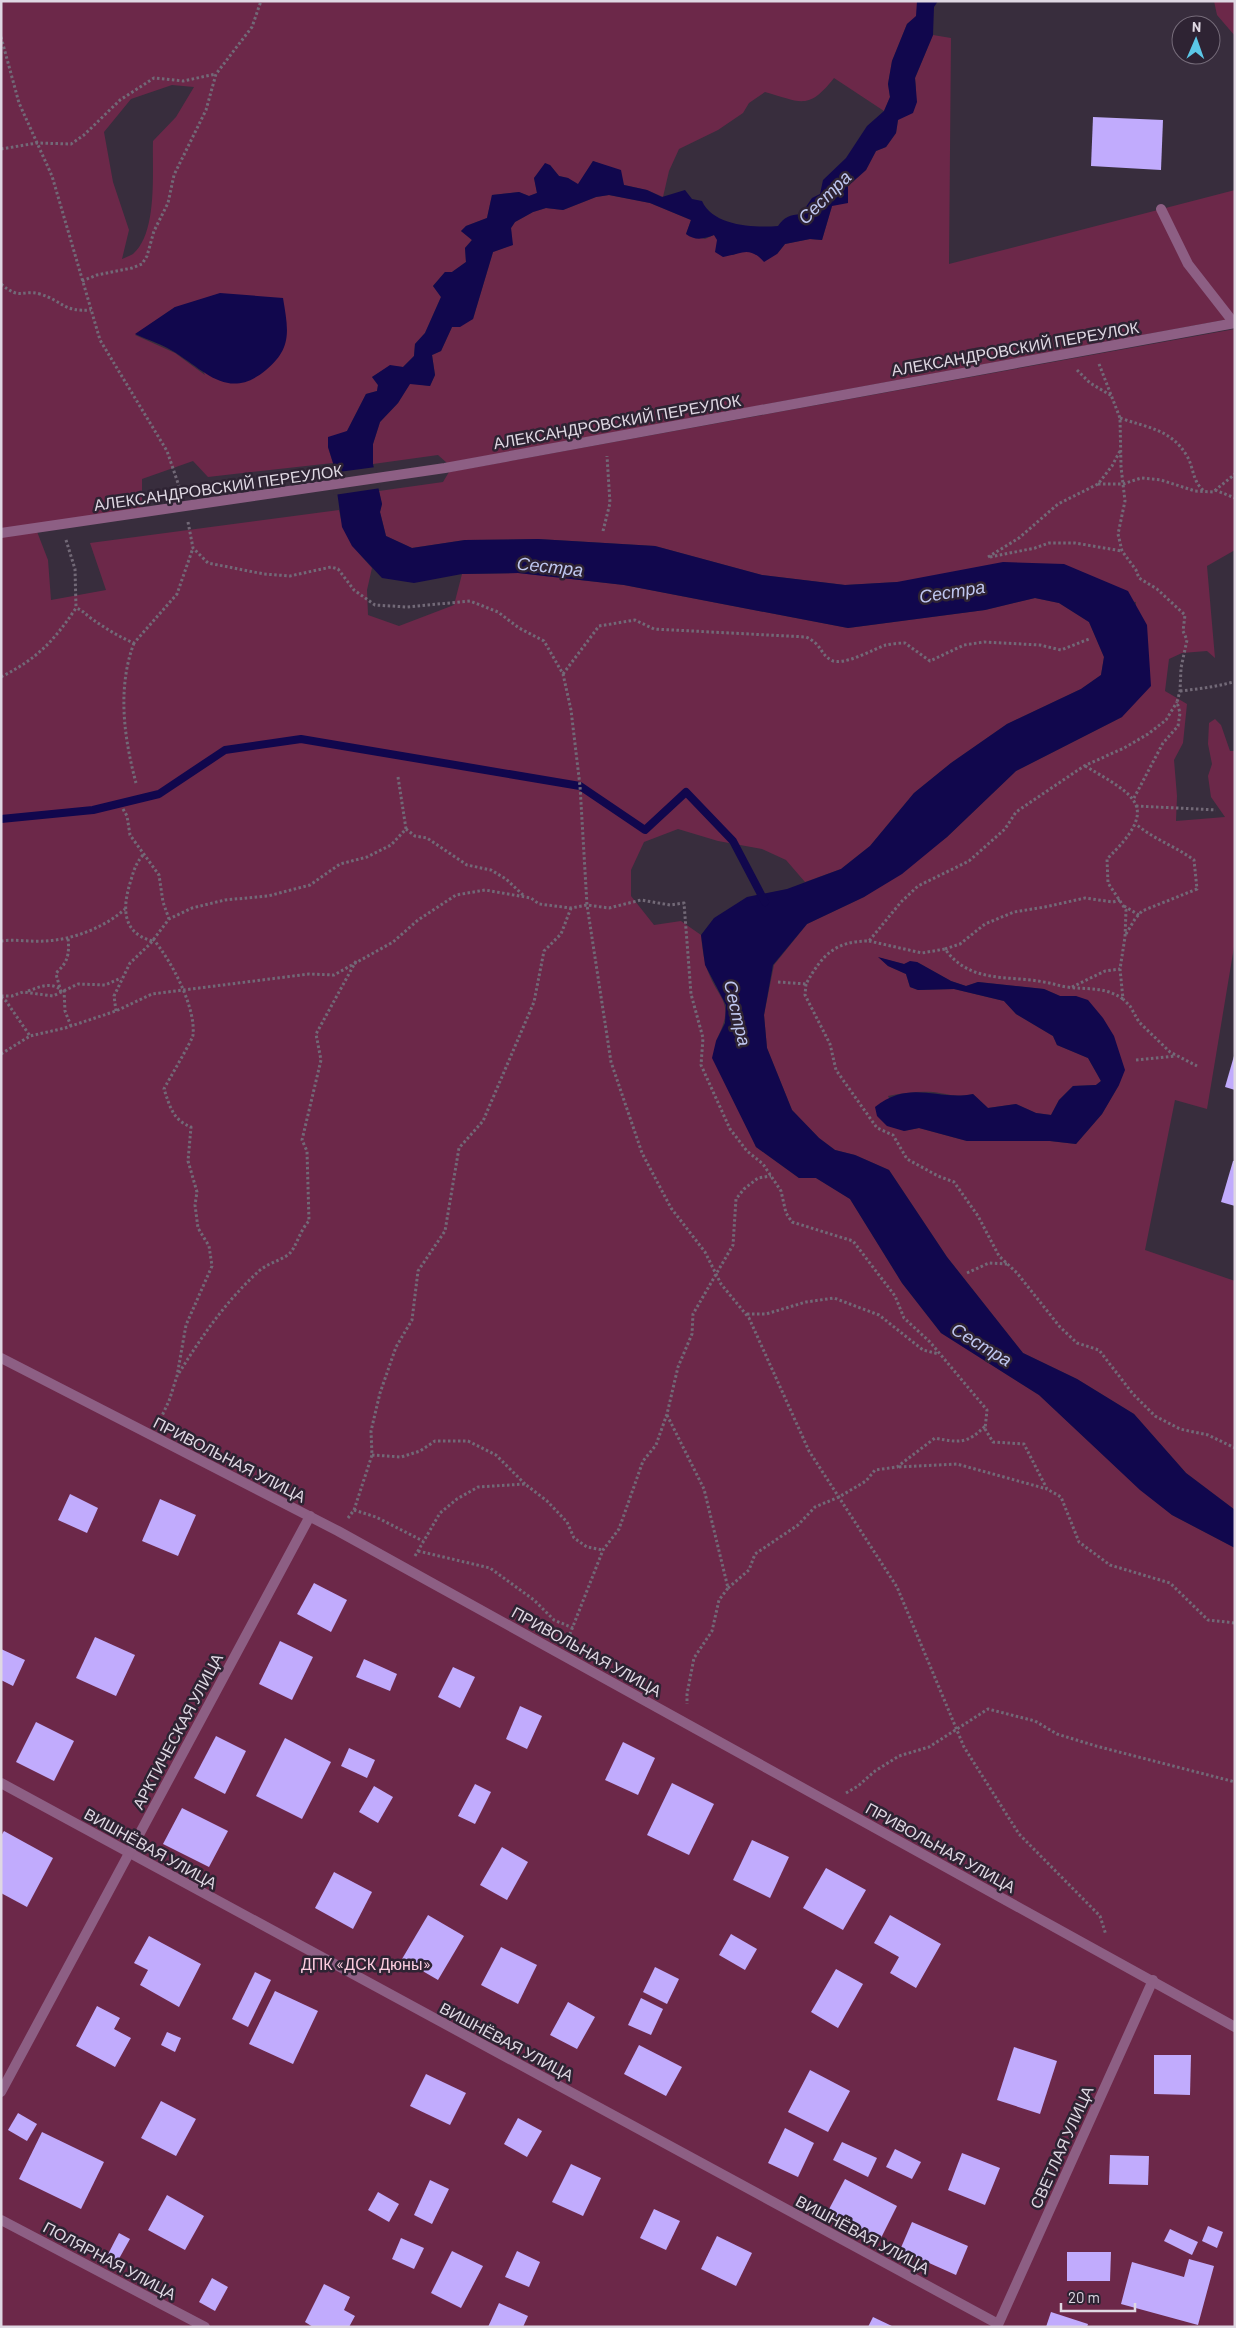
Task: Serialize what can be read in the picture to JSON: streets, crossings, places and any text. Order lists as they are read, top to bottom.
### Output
{
  "streets": {
    "street": [
      "АЛЕКСАНДРОВСКИЙ ПЕРЕУЛОК",
      "ПРИВОЛЬНАЯ УЛИЦА",
      "АРКТИЧЕСКАЯ УЛИЦА",
      "ВИШНЁВАЯ УЛИЦА",
      "СВЕТЛАЯ УЛИЦА",
      "ПОЛЯРНАЯ УЛИЦА"
    ]
  },
  "crossings": [
    ["ПРИВОЛЬНАЯ УЛИЦА", "АРКТИЧЕСКАЯ УЛИЦА"],
    ["ПРИВОЛЬНАЯ УЛИЦА", "СВЕТЛАЯ УЛИЦА"],
    ["АРКТИЧЕСКАЯ УЛИЦА", "ВИШНЁВАЯ УЛИЦА"],
    ["ВИШНЁВАЯ УЛИЦА", "СВЕТЛАЯ УЛИЦА"]
  ],
  "water": ["Сестра"],
  "parks": ["ДПК «ДСК Дюны»"],
  "scale_bar": "20 m",
  "north": "top"
}
